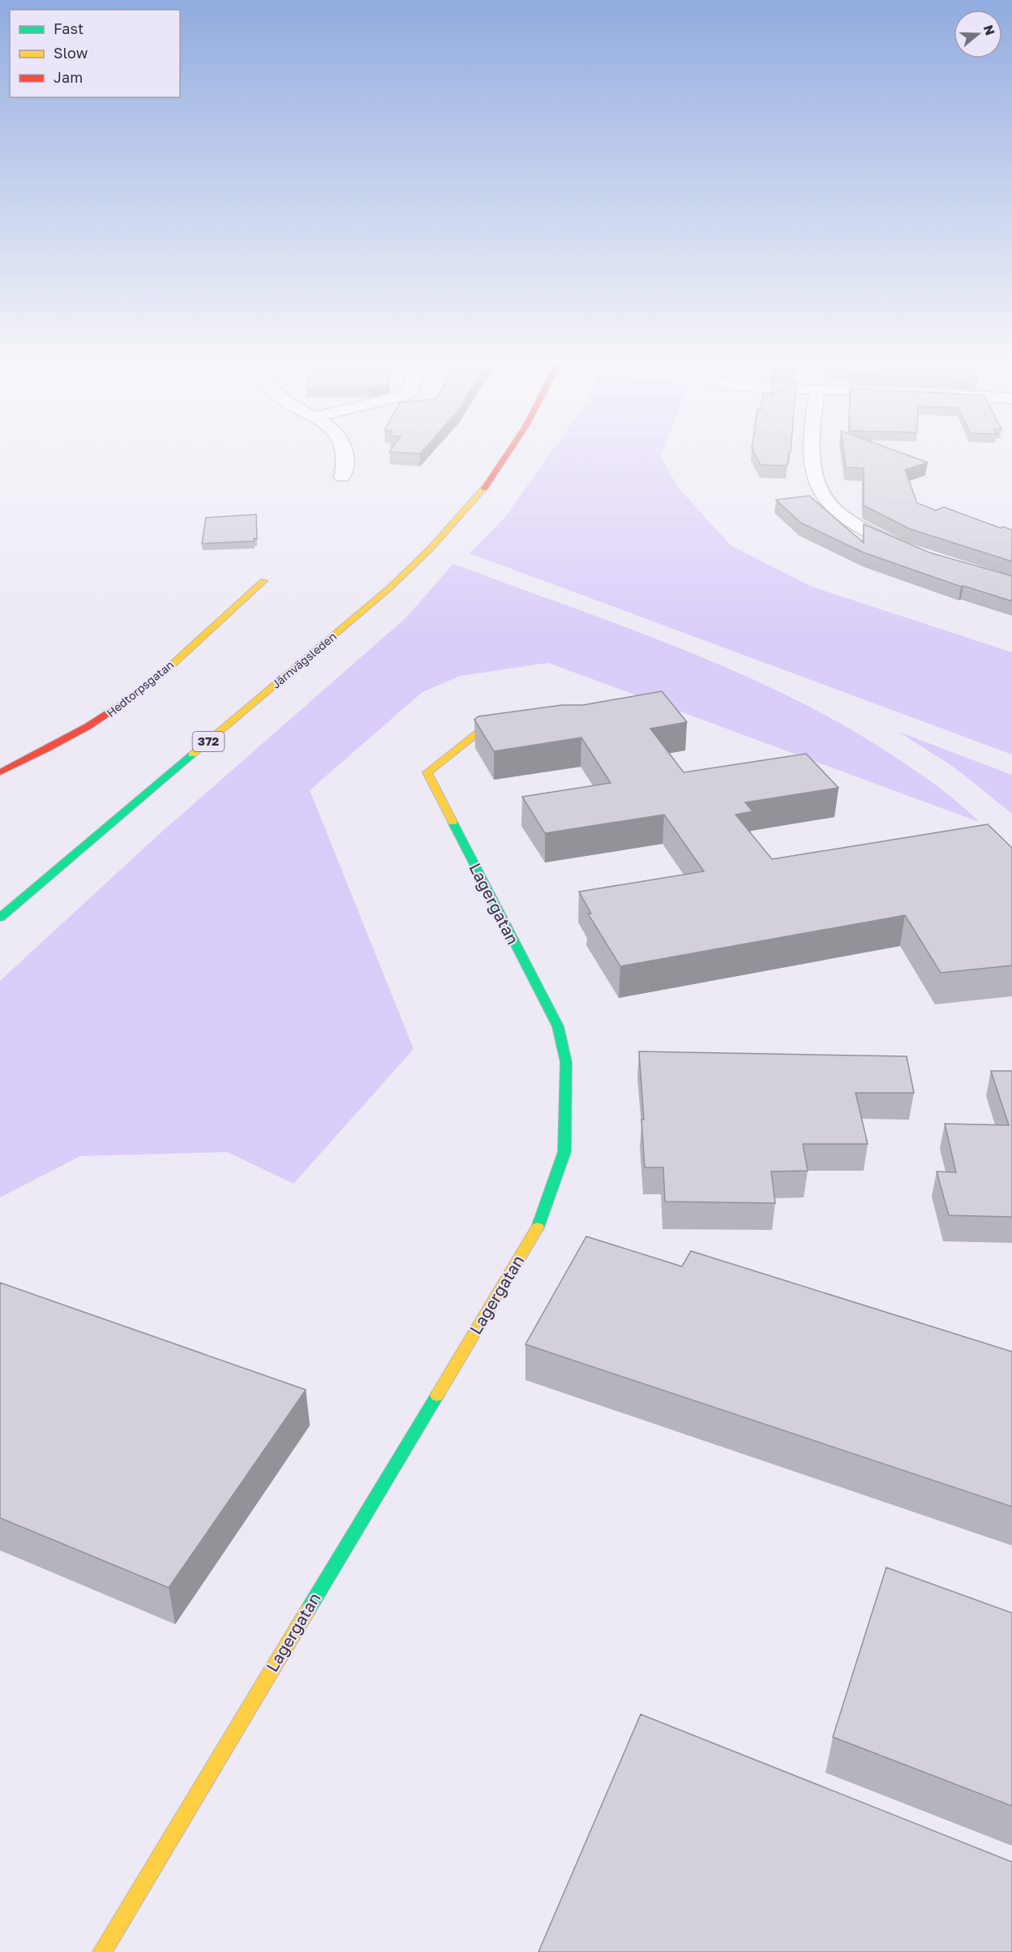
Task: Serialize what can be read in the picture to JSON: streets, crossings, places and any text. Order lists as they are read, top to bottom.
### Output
{
  "streets": {
    "street": [
      "Järnvägsleden",
      "Hedtorpsgatan",
      "372",
      "Lagergatan"
    ]
  },
  "legend": ["Fast", "Slow", "Jam"],
  "north": "right"
}
